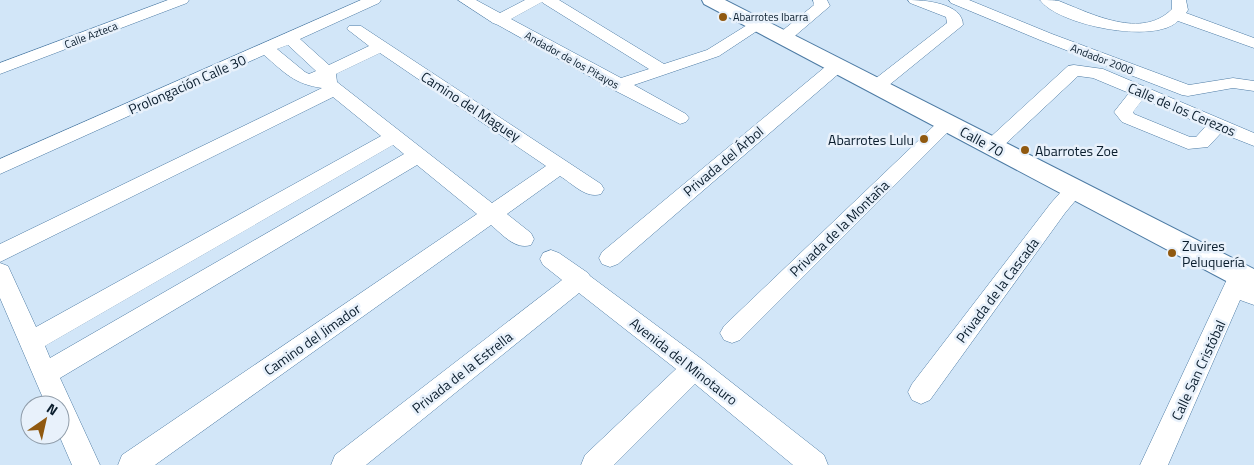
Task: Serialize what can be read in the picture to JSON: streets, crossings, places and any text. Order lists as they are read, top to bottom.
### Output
{
  "streets": {
    "street": [
      "Calle Azteca",
      "Andador 2000",
      "Andador de los Pitayos",
      "Prolongación Calle 30",
      "Camino del Maguey",
      "Calle de los Cerezos",
      "Calle 70",
      "Privada del Árbol",
      "Privada de la Montaña",
      "Privada de la Cascada",
      "Camino del Jimador",
      "Avenida del Minotauro",
      "Calle San Cristóbal",
      "Privada de la Estrella"
    ]
  },
  "crossings": [
    ["Camino del Maguey", "Camino del Jimador"],
    ["Calle de los Cerezos", "Calle 70"],
    ["Calle 70", "Privada del Árbol"],
    ["Calle 70", "Privada de la Montaña"],
    ["Calle 70", "Privada de la Cascada"],
    ["Calle 70", "Calle San Cristóbal"],
    ["Avenida del Minotauro", "Privada de la Estrella"]
  ],
  "places": [
    "Abarrotes Ibarra",
    "Abarrotes Lulu",
    "Abarrotes Zoe",
    "Zuvires Peluquería"
  ],
  "north": "top right"
}
